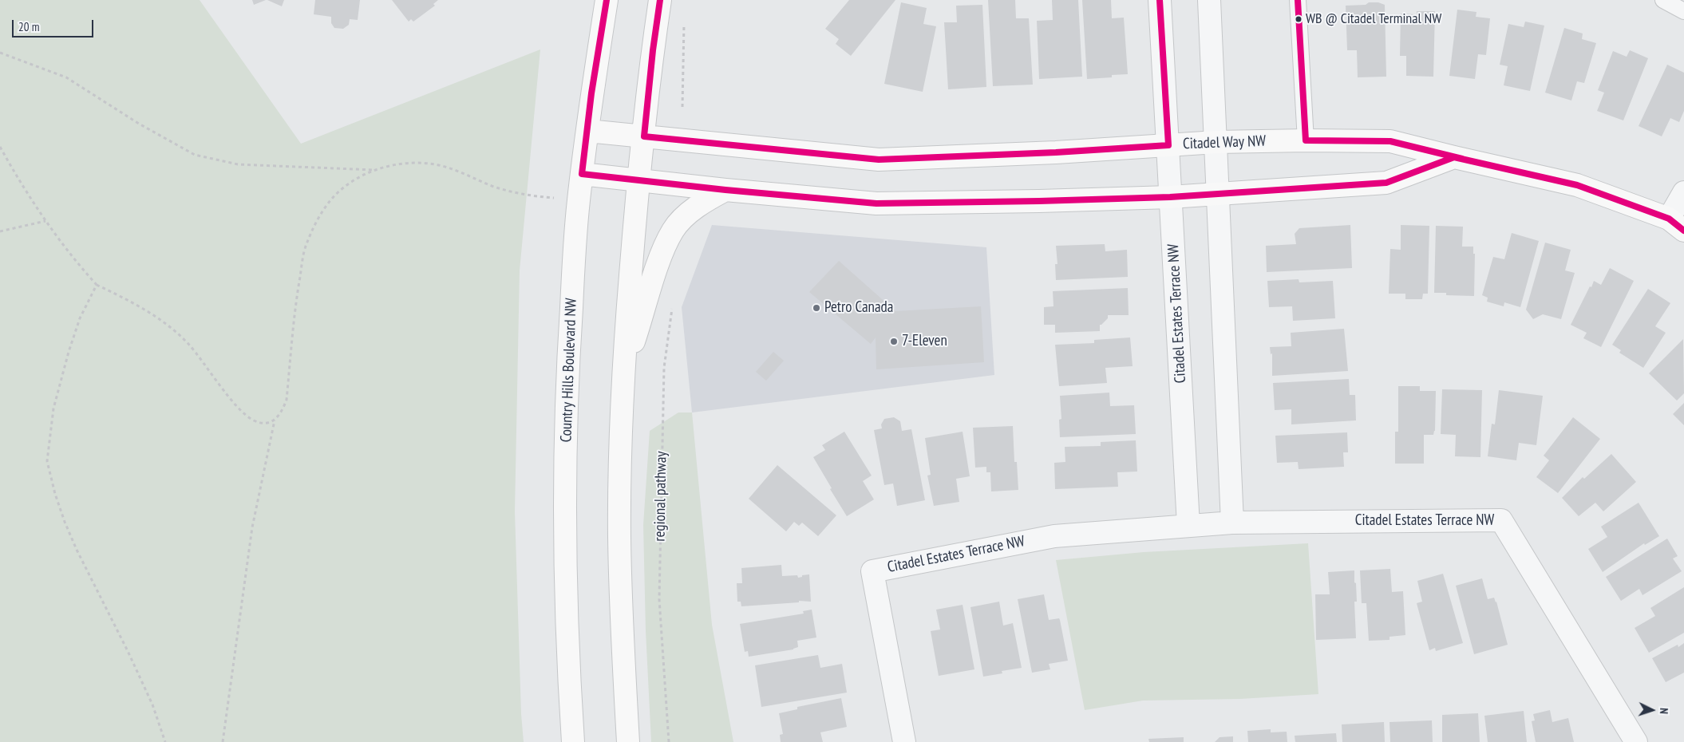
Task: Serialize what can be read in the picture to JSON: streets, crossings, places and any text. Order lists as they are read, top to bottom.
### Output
{
  "streets": {
    "street": ["Citadel Way NW", "Citadel Estates Terrace NW", "Country Hills Boulevard NW"],
    "path": ["regional pathway"]
  },
  "crossings": [
    ["Citadel Way NW", "Citadel Estates Terrace NW"],
    ["Citadel Way NW", "Country Hills Boulevard NW"]
  ],
  "places": ["WB @ Citadel Terminal NW", "Petro Canada", "7-Eleven"],
  "scale_bar": "20 m",
  "north": "right"
}
